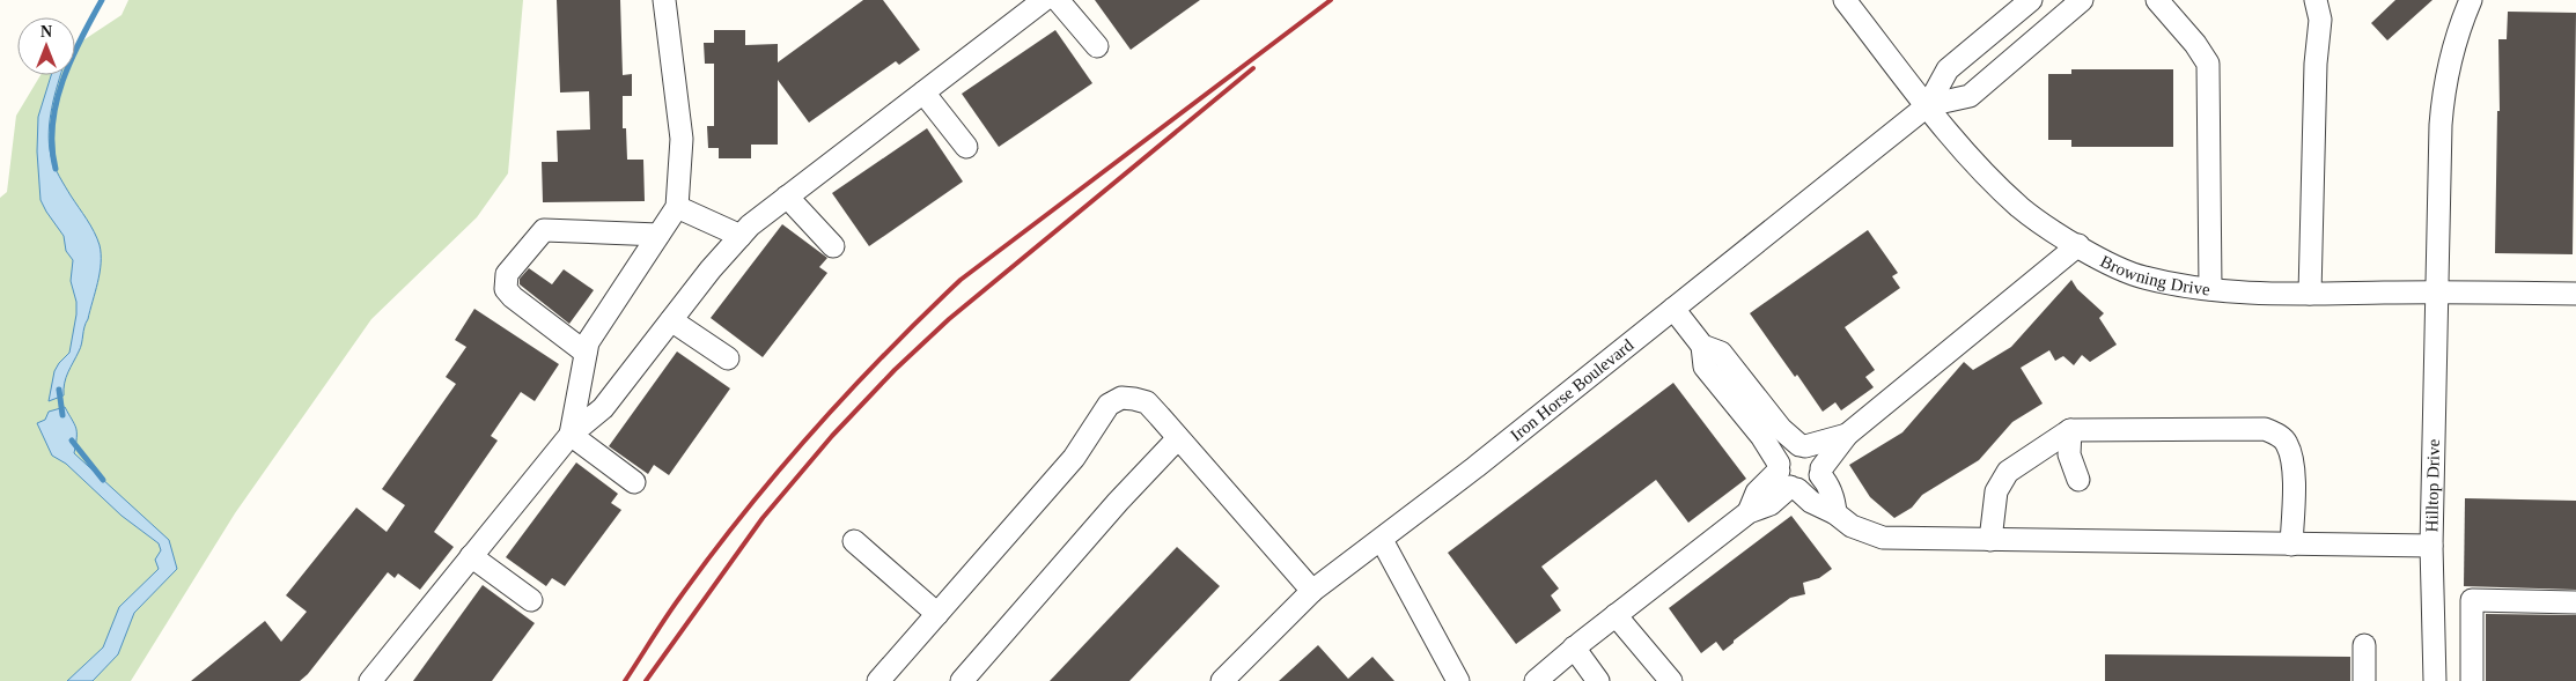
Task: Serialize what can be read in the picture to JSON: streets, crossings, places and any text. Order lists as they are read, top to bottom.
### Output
{
  "streets": {
    "street": ["Browning Drive", "Iron Horse Boulevard", "Hilltop Drive"]
  },
  "crossings": [
    ["Browning Drive", "Iron Horse Boulevard"],
    ["Browning Drive", "Hilltop Drive"]
  ],
  "north": "top"
}
